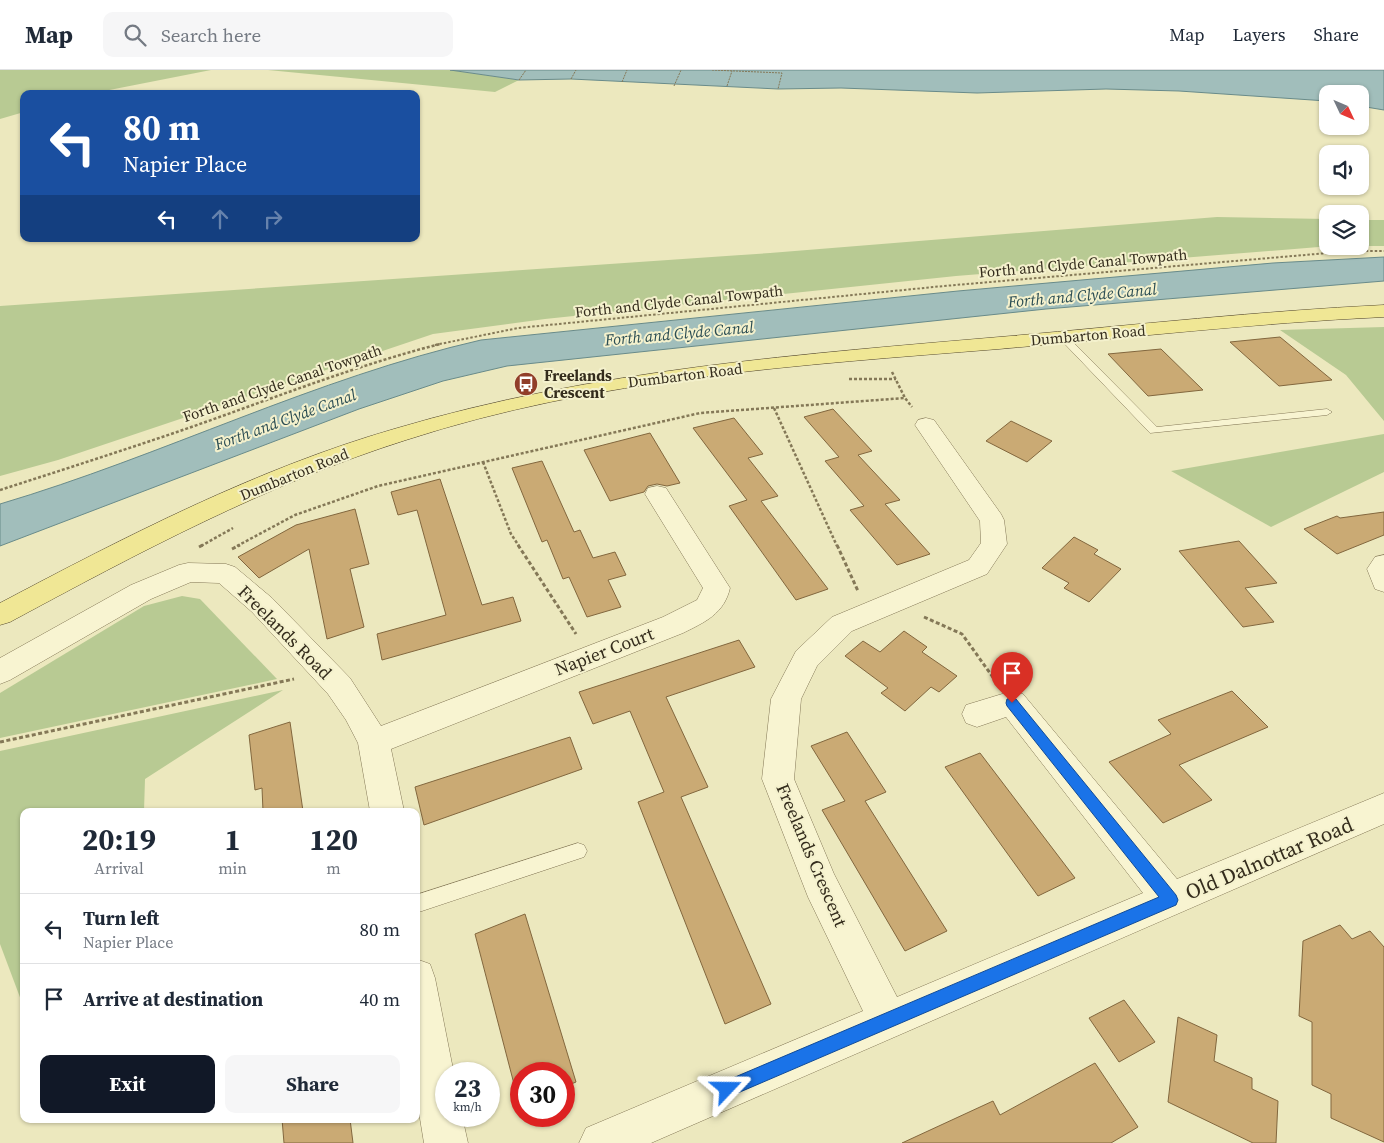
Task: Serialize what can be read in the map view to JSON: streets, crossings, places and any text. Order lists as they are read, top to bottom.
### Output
{
  "streets": {
    "main road": ["Dumbarton Road"],
    "street": [
      "Freelands Road",
      "Napier Court",
      "Freelands Crescent",
      "Old Dalnottar Road"
    ],
    "path": ["Forth and Clyde Canal Towpath"]
  },
  "crossings": [
    ["Freelands Road", "Napier Court"],
    ["Freelands Crescent", "Old Dalnottar Road"]
  ],
  "water": ["Forth and Clyde Canal"],
  "places": {
    "bus stop": ["Freelands Crescent"]
  },
  "north": "bottom right",
  "page": {
    "header": "Map",
    "search": "Search here",
    "nav": ["Map", "Layers", "Share"],
    "turn": ["80 m", "Napier Place"],
    "eta": [
      "20:19",
      "Arrival",
      "1",
      "min",
      "120",
      "m"
    ],
    "list": [
      {
        "name": "Turn left",
        "note": "Napier Place",
        "value": "80 m"
      },
      {
        "name": "Arrive at destination",
        "value": "40 m"
      }
    ],
    "buttons": ["Exit", "Share"],
    "speed": "23 km/h",
    "limit": "30"
  }
}
